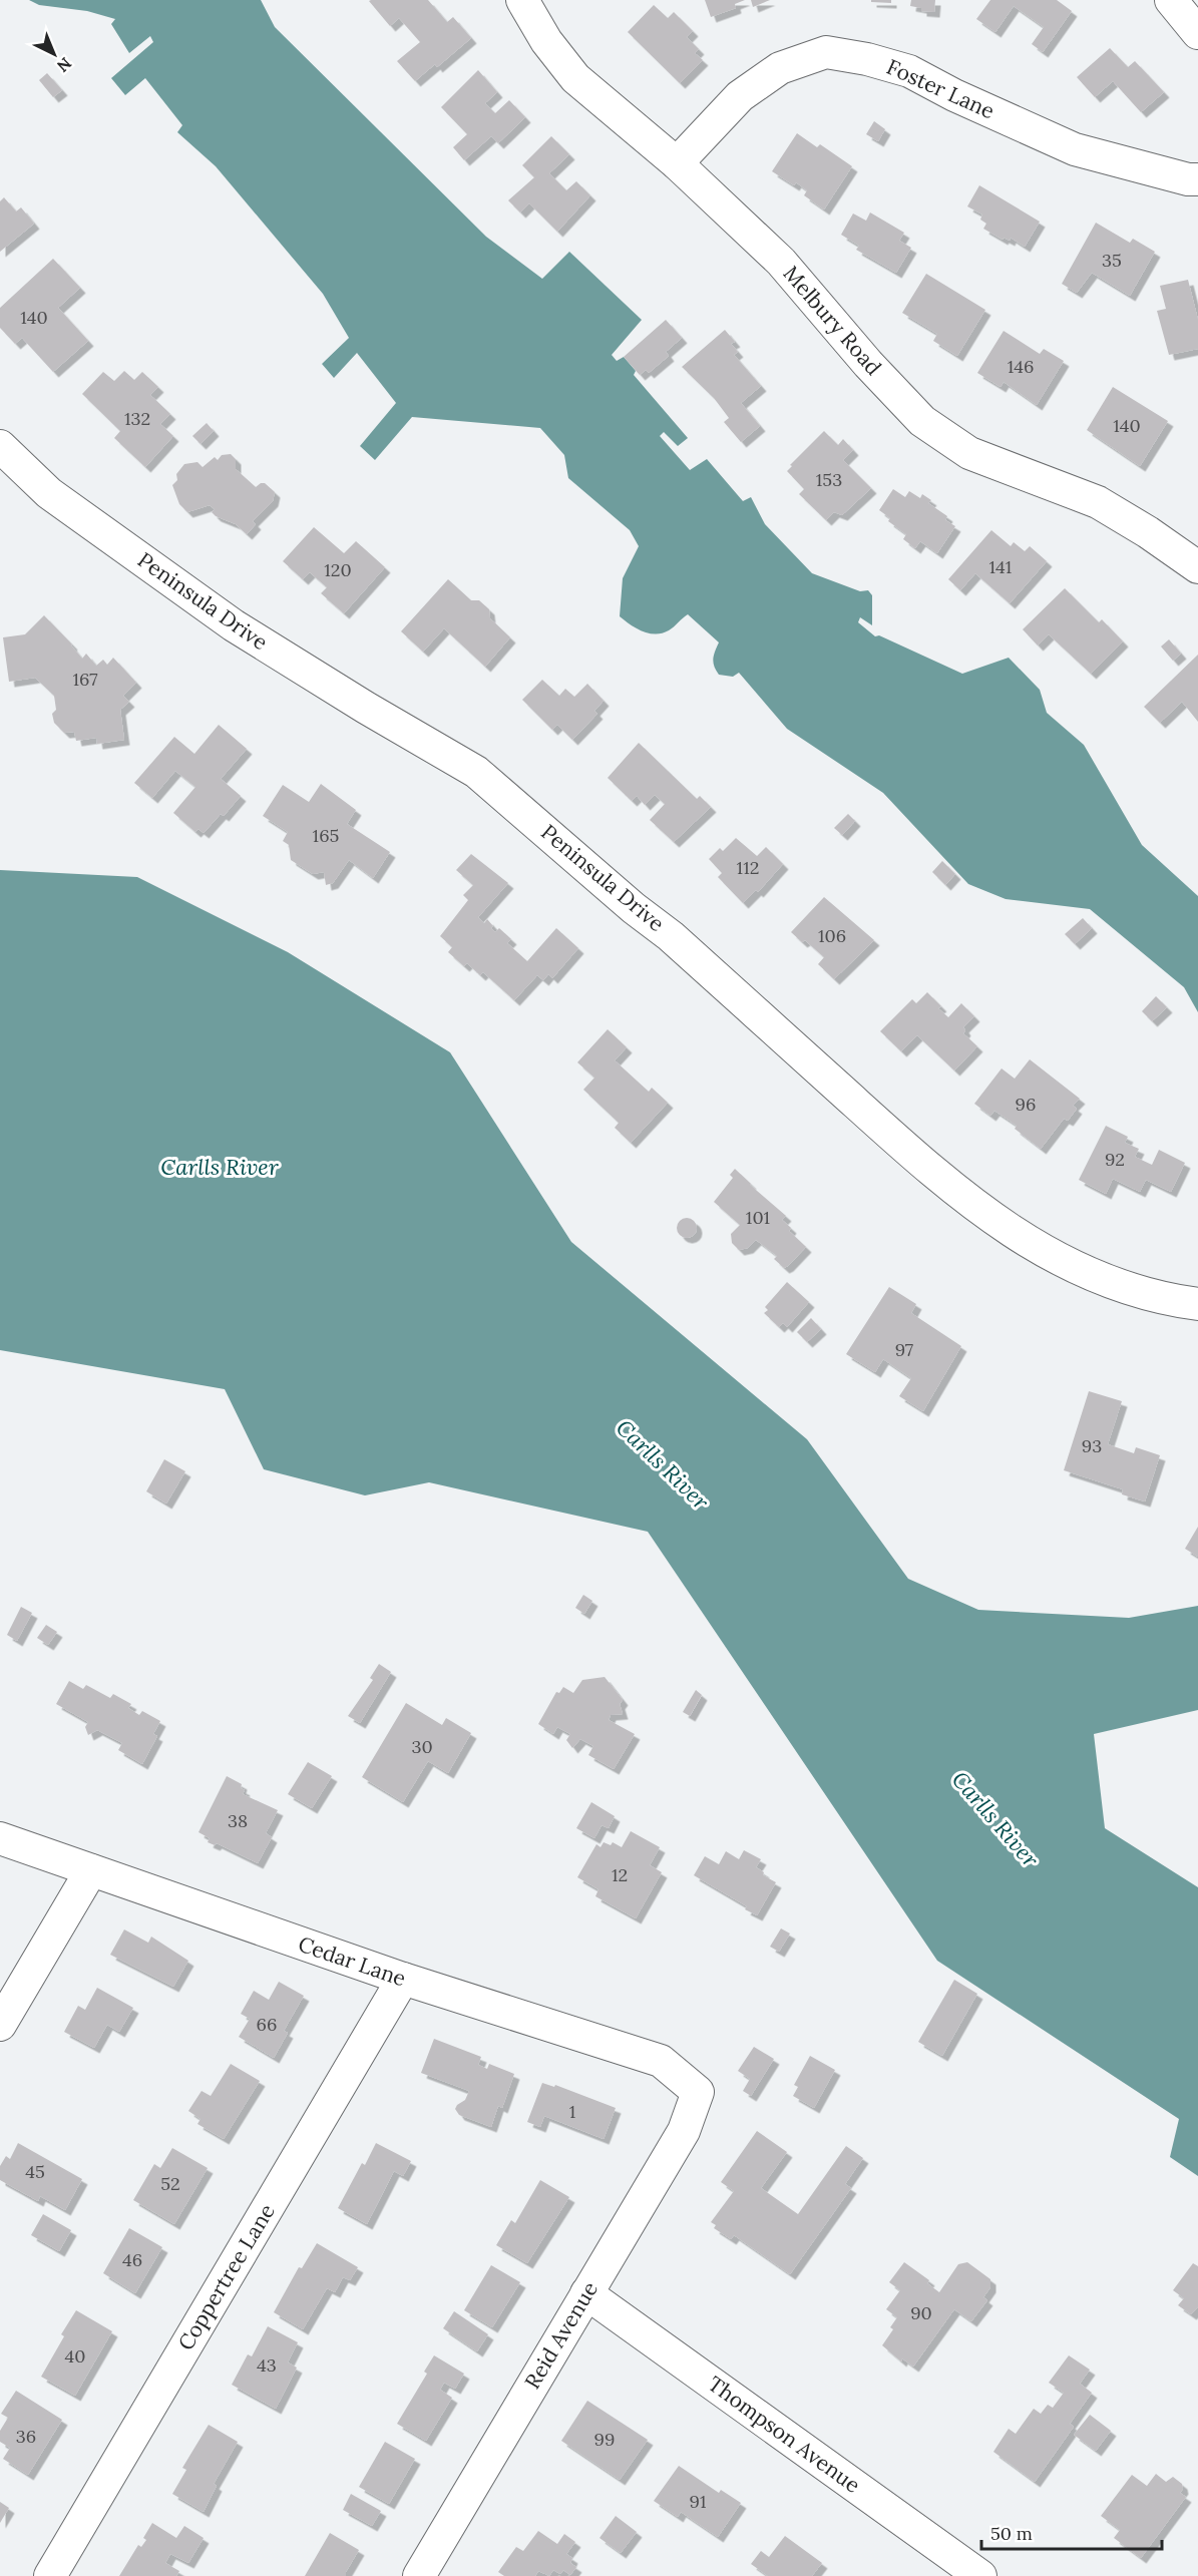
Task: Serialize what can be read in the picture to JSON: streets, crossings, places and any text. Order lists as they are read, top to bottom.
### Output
{
  "streets": {
    "street": [
      "Foster Lane",
      "Melbury Road",
      "Peninsula Drive",
      "Cedar Lane",
      "Coppertree Lane",
      "Reid Avenue",
      "Thompson Avenue"
    ]
  },
  "crossings": [
    ["Foster Lane", "Melbury Road"],
    ["Cedar Lane", "Coppertree Lane"],
    ["Cedar Lane", "Reid Avenue"],
    ["Reid Avenue", "Thompson Avenue"]
  ],
  "water": ["Carlls River"],
  "house_numbers": [
    "35",
    "140",
    "146",
    "132",
    "140",
    "153",
    "141",
    "120",
    "167",
    "165",
    "112",
    "106",
    "96",
    "92",
    "101",
    "97",
    "93",
    "30",
    "38",
    "12",
    "66",
    "1",
    "45",
    "52",
    "46",
    "90",
    "40",
    "43",
    "36",
    "99",
    "91"
  ],
  "scale_bar": "50 m",
  "north": "bottom right"
}
